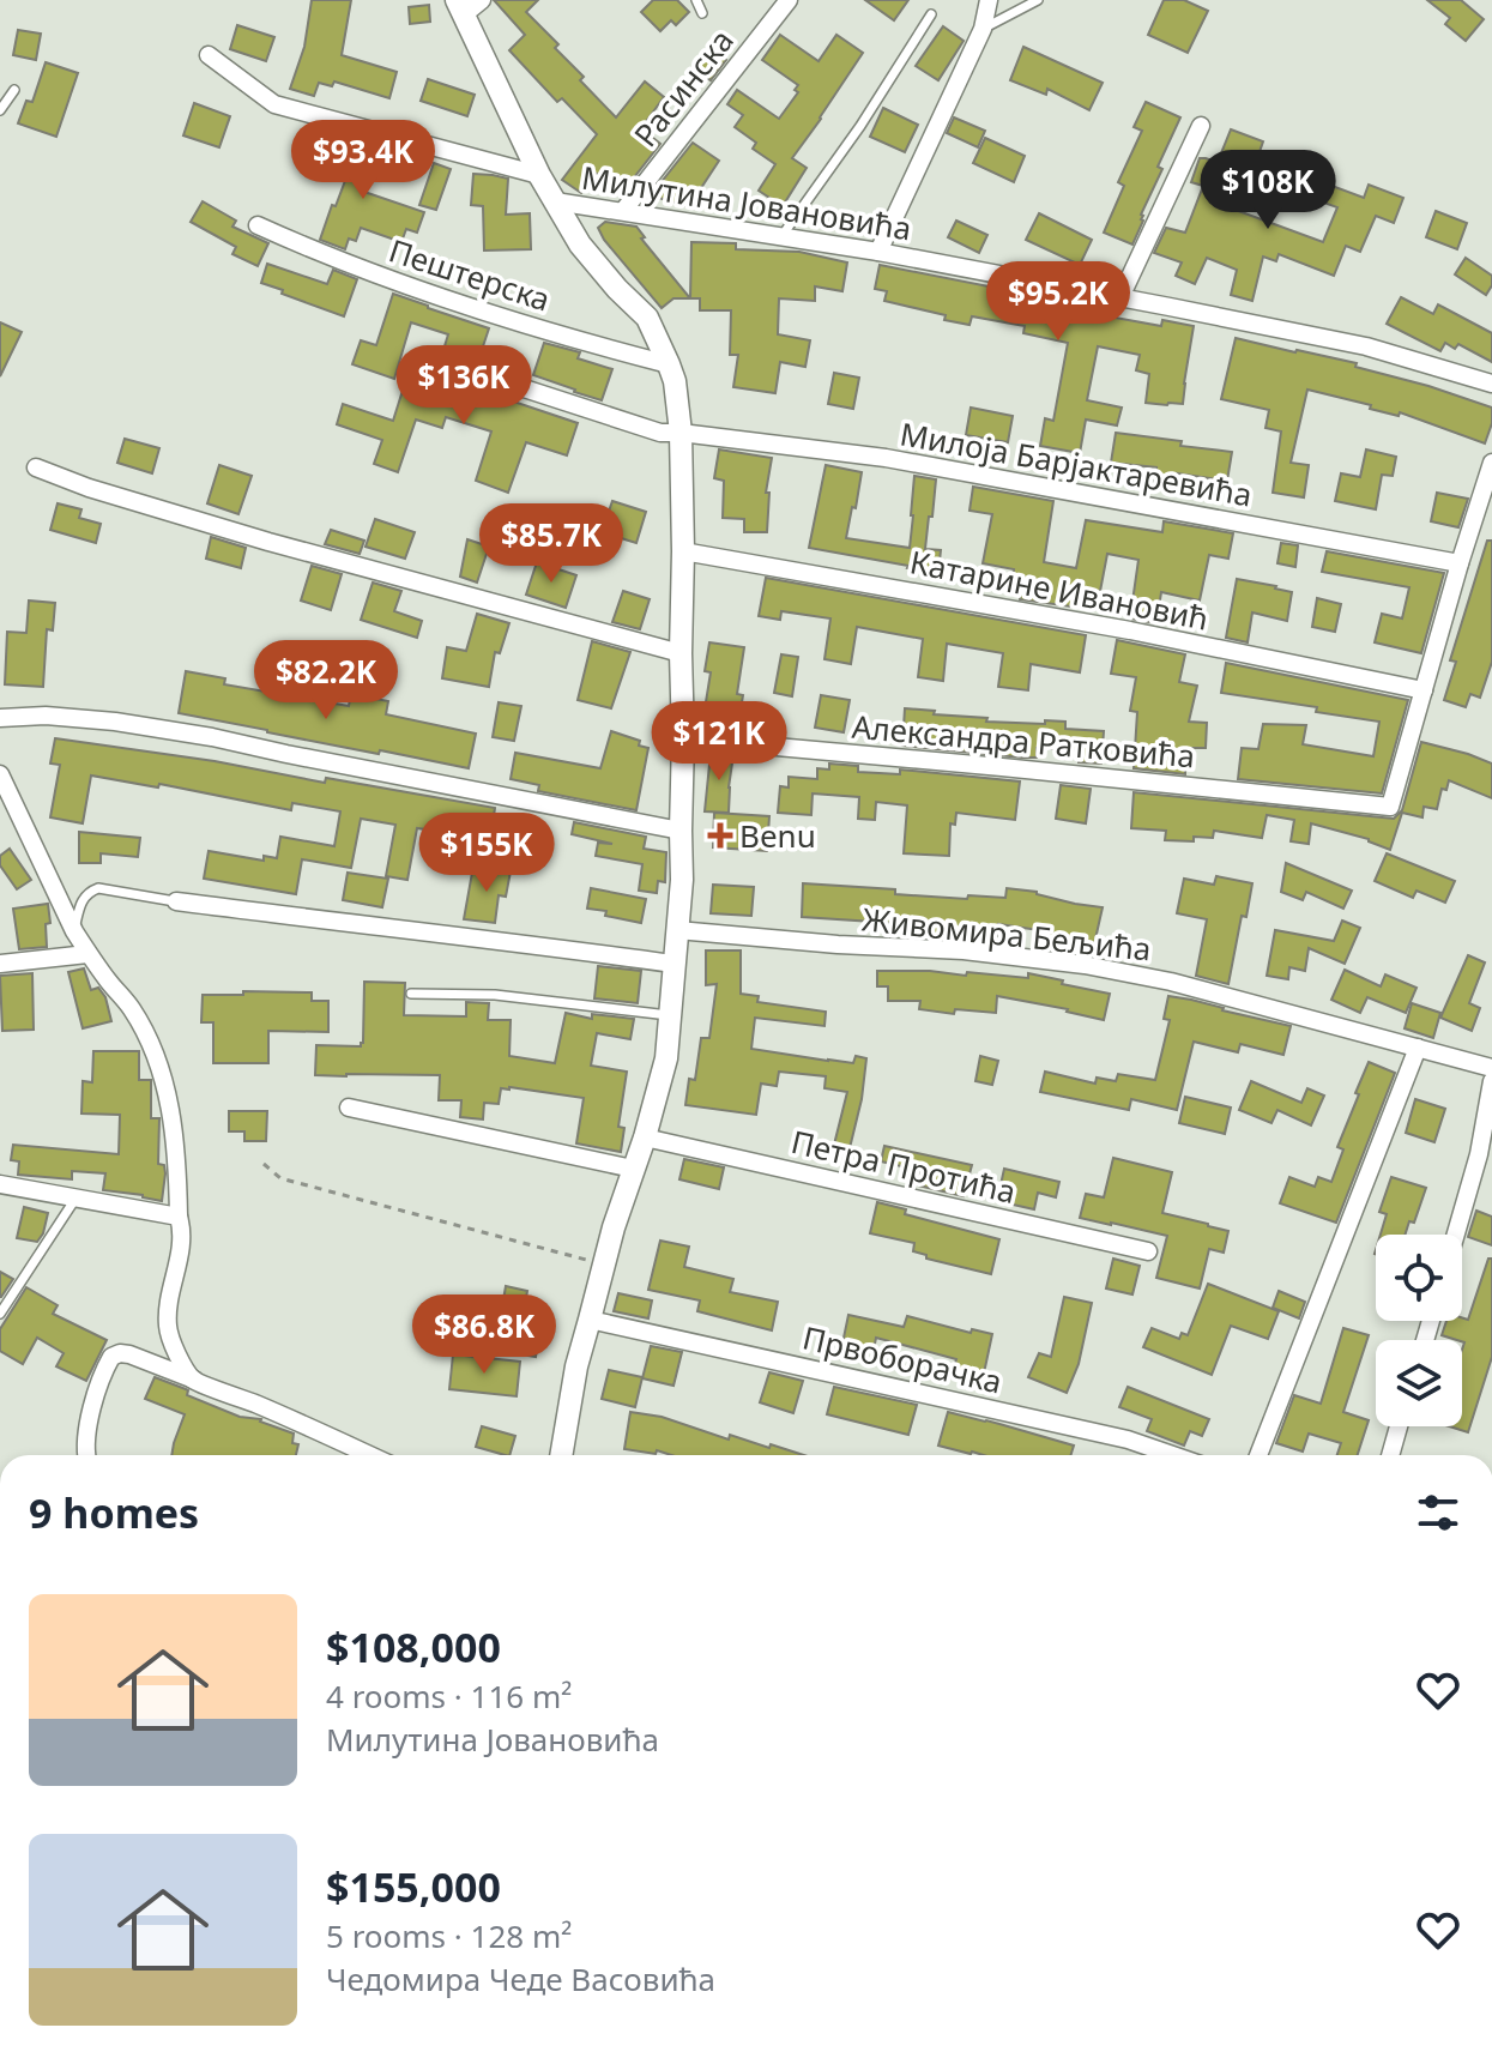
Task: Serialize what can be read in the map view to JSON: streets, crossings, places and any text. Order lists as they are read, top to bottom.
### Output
{
  "streets": {
    "street": [
      "Расинска",
      "Милутина Јовановића",
      "Пештерска",
      "Милоја Барјактаревића",
      "Катарине Ивановић",
      "Александра Ратковића",
      "Живомира Бељића",
      "Петра Протића",
      "Првоборачка"
    ]
  },
  "crossings": [
    ["Расинска", "Милутина Јовановића"],
    ["Катарине Ивановић", "Александра Ратковића"]
  ],
  "places": {
    "health": ["Benu"]
  },
  "page": {
    "price": [
      "$93.4K",
      "$108K",
      "$95.2K",
      "$136K",
      "$85.7K",
      "$82.2K",
      "$121K",
      "$155K",
      "$86.8K"
    ],
    "heading": "9 homes",
    "list": [
      {
        "name": "$108,000",
        "note": "4 rooms · 116 m² · Милутина Јовановића"
      },
      {
        "name": "$155,000",
        "note": "5 rooms · 128 m² · Чедомира Чеде Васовића"
      }
    ]
  }
}
